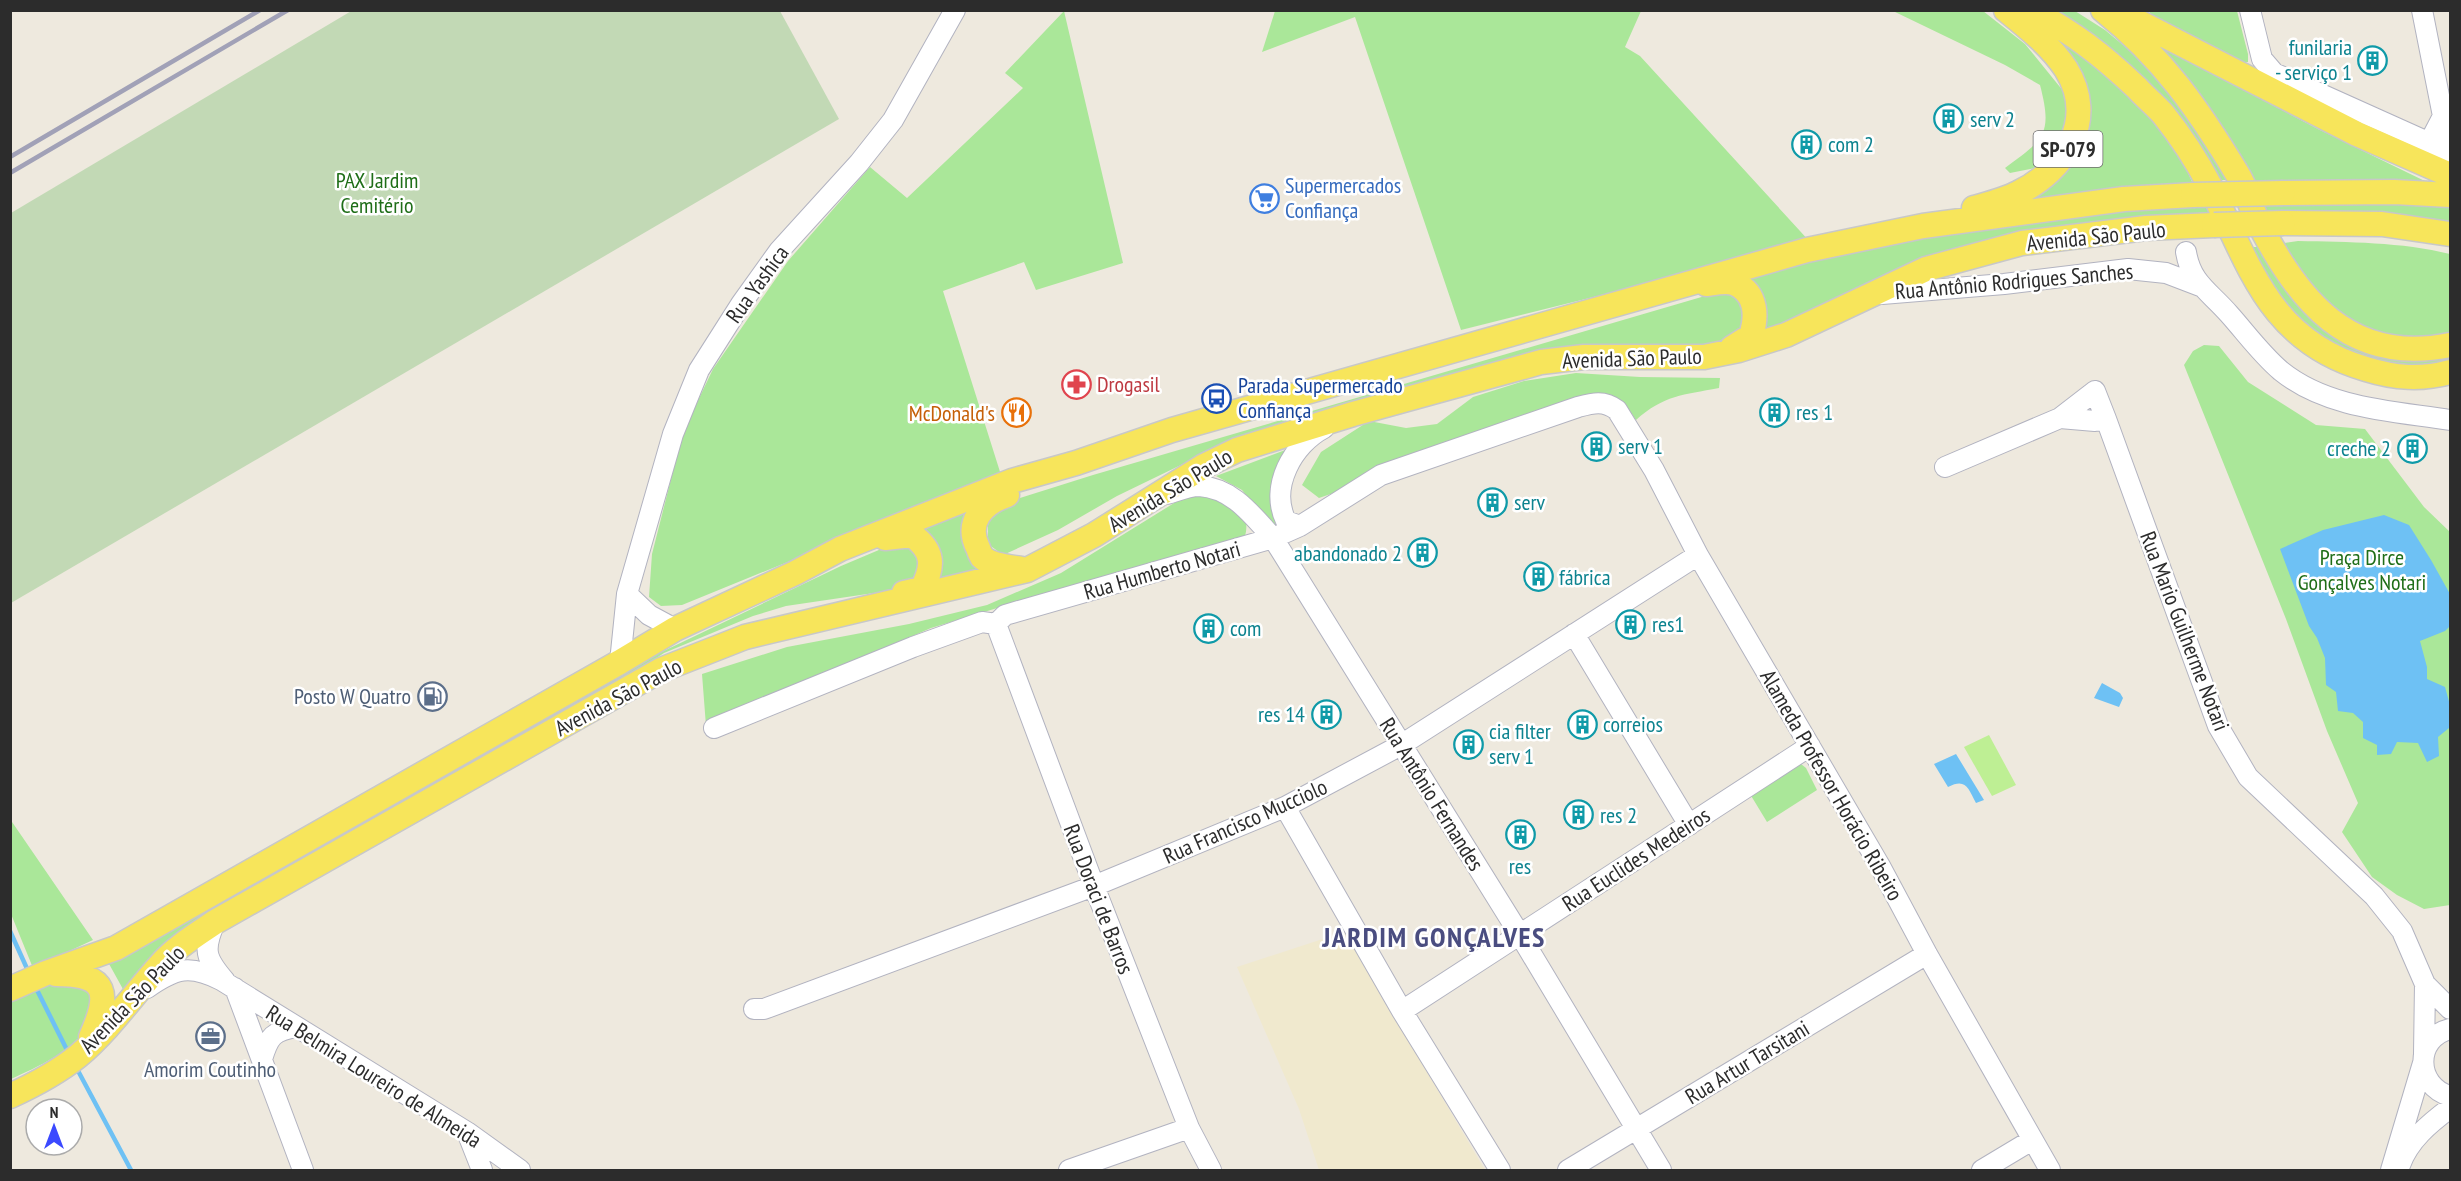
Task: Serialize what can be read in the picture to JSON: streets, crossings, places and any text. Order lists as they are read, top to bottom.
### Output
{
  "streets": {
    "main road": ["SP-079", "Avenida São Paulo"],
    "street": [
      "Rua Antônio Rodrigues Sanches",
      "Rua Yashica",
      "Rua Humberto Notari",
      "Rua Mario Guilherme Notari",
      "Alameda Professor Horácio Ribeiro",
      "Rua Antônio Fernandes",
      "Rua Francisco Mucciolo",
      "Rua Euclides Medeiros",
      "Rua Doraci de Barros",
      "Rua Artur Tarsitani",
      "Rua Belmira Loureiro de Almeida"
    ]
  },
  "crossings": [
    ["SP-079", "Avenida São Paulo"],
    ["Avenida São Paulo", "Rua Antônio Rodrigues Sanches"],
    ["Avenida São Paulo", "Rua Yashica"],
    ["Avenida São Paulo", "Rua Antônio Fernandes"],
    ["Avenida São Paulo", "Rua Belmira Loureiro de Almeida"],
    ["Rua Humberto Notari", "Alameda Professor Horácio Ribeiro"],
    ["Rua Humberto Notari", "Rua Antônio Fernandes"],
    ["Rua Humberto Notari", "Rua Doraci de Barros"],
    ["Alameda Professor Horácio Ribeiro", "Rua Francisco Mucciolo"],
    ["Alameda Professor Horácio Ribeiro", "Rua Euclides Medeiros"],
    ["Alameda Professor Horácio Ribeiro", "Rua Artur Tarsitani"],
    ["Rua Antônio Fernandes", "Rua Francisco Mucciolo"],
    ["Rua Antônio Fernandes", "Rua Euclides Medeiros"],
    ["Rua Antônio Fernandes", "Rua Artur Tarsitani"],
    ["Rua Francisco Mucciolo", "Rua Doraci de Barros"]
  ],
  "districts": ["JARDIM GONÇALVES"],
  "parks": ["PAX Jardim Cemitério", "Praça Dirce Gonçalves Notari"],
  "places": {
    "building": [
      "funilaria - serviço 1",
      "serv 2",
      "com 2",
      "res 1",
      "serv 1",
      "creche 2",
      "serv",
      "abandonado 2",
      "fábrica",
      "res1",
      "com",
      "res 14",
      "correios",
      "cia filter serv 1",
      "res 2",
      "res"
    ],
    "supermarket": ["Supermercados Confiança"],
    "pharmacy": ["Drogasil"],
    "bus stop": ["Parada Supermercado Confiança"],
    "restaurant": ["McDonald's"],
    "fuel station": ["Posto W Quatro"],
    "office": ["Amorim Coutinho"]
  },
  "north": "top"
}
